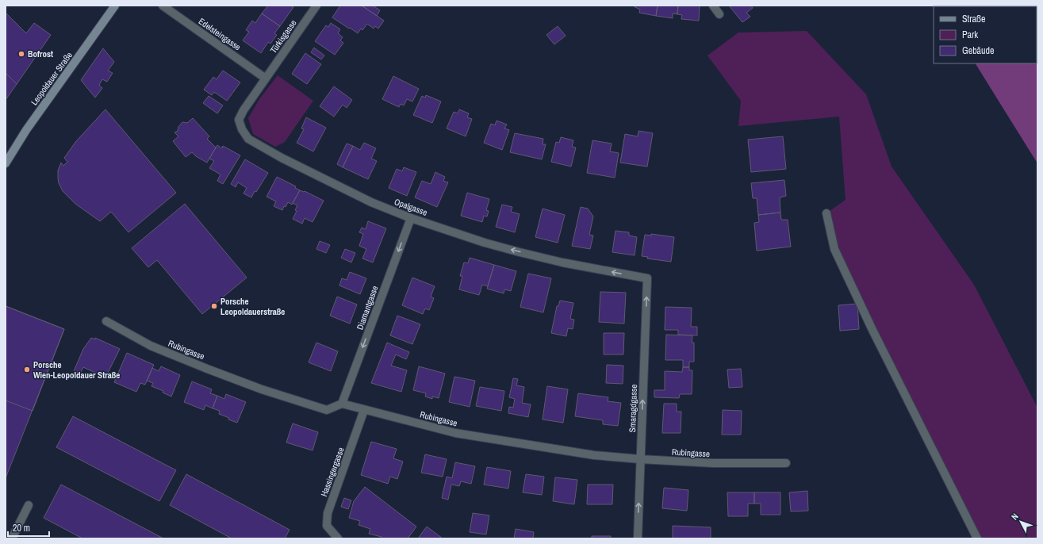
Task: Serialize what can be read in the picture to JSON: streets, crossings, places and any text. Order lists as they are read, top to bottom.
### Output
{
  "streets": {
    "main road": ["Leopoldauer Straße"],
    "street": [
      "Edelsteingasse",
      "Türkisgasse",
      "Opalgasse",
      "Diamantgasse",
      "Rubingasse",
      "Smaragdgasse",
      "Hassingergasse"
    ]
  },
  "crossings": [
    ["Edelsteingasse", "Türkisgasse"],
    ["Edelsteingasse", "Opalgasse"],
    ["Türkisgasse", "Opalgasse"],
    ["Opalgasse", "Diamantgasse"],
    ["Opalgasse", "Smaragdgasse"],
    ["Diamantgasse", "Rubingasse"],
    ["Rubingasse", "Smaragdgasse"],
    ["Rubingasse", "Hassingergasse"]
  ],
  "one_way": ["Opalgasse", "Diamantgasse", "Smaragdgasse"],
  "places": ["Bofrost", "Porsche Leopoldauerstraße", "Porsche Wien-Leopoldauer Straße"],
  "legend": ["Straße", "Park", "Gebäude"],
  "scale_bar": "20 m",
  "north": "top left"
}
